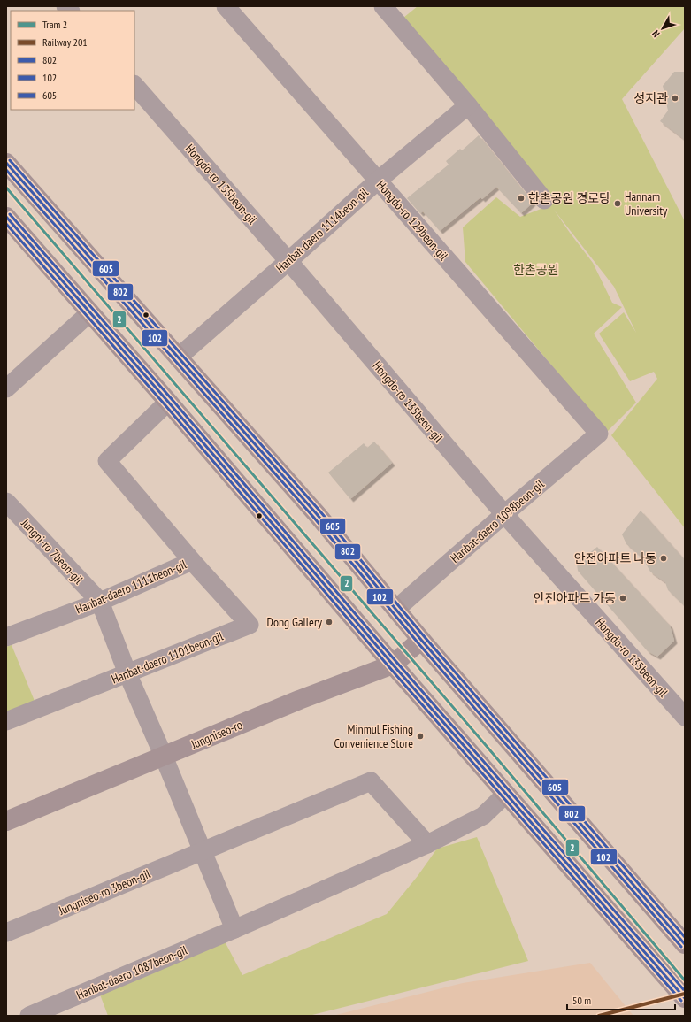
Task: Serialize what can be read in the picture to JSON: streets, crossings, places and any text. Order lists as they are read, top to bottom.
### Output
{
  "streets": {
    "main road": ["Jungniseo-ro"],
    "street": [
      "Hongdo-ro 135beon-gil",
      "Hongdo-ro 129beon-gil",
      "Hanbat-daero 1114beon-gil",
      "Hanbat-daero 1098beon-gil",
      "Jungni-ro 7beon-gil",
      "Hanbat-daero 1111beon-gil",
      "Hanbat-daero 1101beon-gil",
      "Jungniseo-ro 3beon-gil",
      "Hanbat-daero 1087beon-gil"
    ]
  },
  "crossings": [
    ["Hongdo-ro 135beon-gil", "Hanbat-daero 1114beon-gil"],
    ["Hongdo-ro 135beon-gil", "Hanbat-daero 1098beon-gil"],
    ["Hongdo-ro 129beon-gil", "Hanbat-daero 1114beon-gil"],
    ["Hongdo-ro 129beon-gil", "Hanbat-daero 1098beon-gil"],
    ["Jungni-ro 7beon-gil", "Hanbat-daero 1111beon-gil"],
    ["Jungni-ro 7beon-gil", "Hanbat-daero 1101beon-gil"],
    ["Jungni-ro 7beon-gil", "Jungniseo-ro"],
    ["Hanbat-daero 1111beon-gil", "Hanbat-daero 1101beon-gil"],
    ["Jungniseo-ro 3beon-gil", "Hanbat-daero 1087beon-gil"]
  ],
  "parks": ["한촌공원"],
  "places": [
    "성지관",
    "한촌공원 경로당",
    "Hannam University",
    "안전아파트 나동",
    "안전아파트 가동",
    "Dong Gallery",
    "Minmul Fishing Convenience Store"
  ],
  "lines": [
    "transit line 605",
    "transit line 802",
    "transit line 102",
    "tram line 2",
    "rail line 201"
  ],
  "legend": [
    "Tram 2",
    "Railway 201",
    "802",
    "102",
    "605"
  ],
  "scale_bar": "50 m",
  "north": "bottom left"
}
